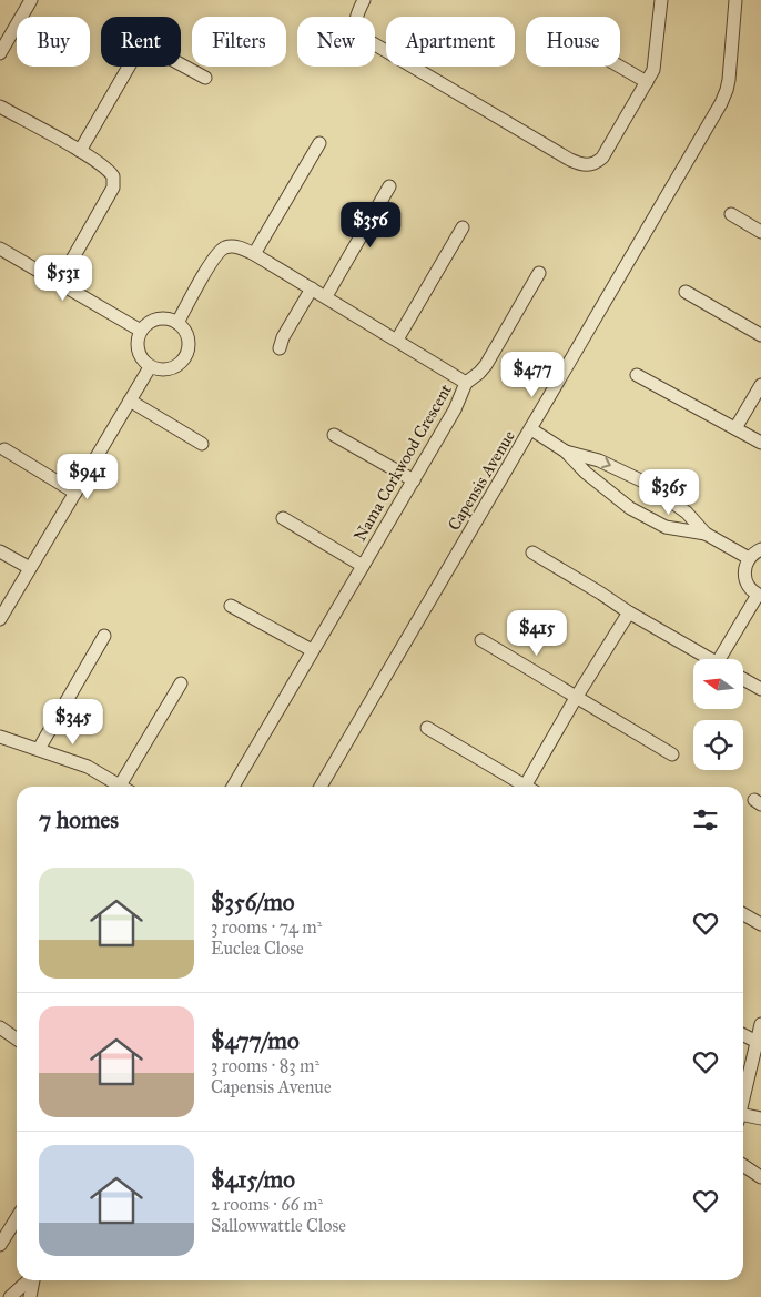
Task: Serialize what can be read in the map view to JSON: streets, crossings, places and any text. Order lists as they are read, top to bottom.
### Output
{
  "streets": {
    "street": ["Nama Corkwood Crescent", "Capensis Avenue"]
  },
  "north": "left",
  "page": {
    "chip": [
      "Buy",
      "Rent",
      "Filters",
      "New",
      "Apartment",
      "House"
    ],
    "price": [
      "$356",
      "$531",
      "$477",
      "$941",
      "$365",
      "$415",
      "$345"
    ],
    "heading": "7 homes",
    "list": [
      {
        "name": "$356/mo",
        "note": "3 rooms · 74 m² · Euclea Close"
      },
      {
        "name": "$477/mo",
        "note": "3 rooms · 83 m² · Capensis Avenue"
      },
      {
        "name": "$415/mo",
        "note": "2 rooms · 66 m² · Sallowwattle Close"
      }
    ]
  }
}
